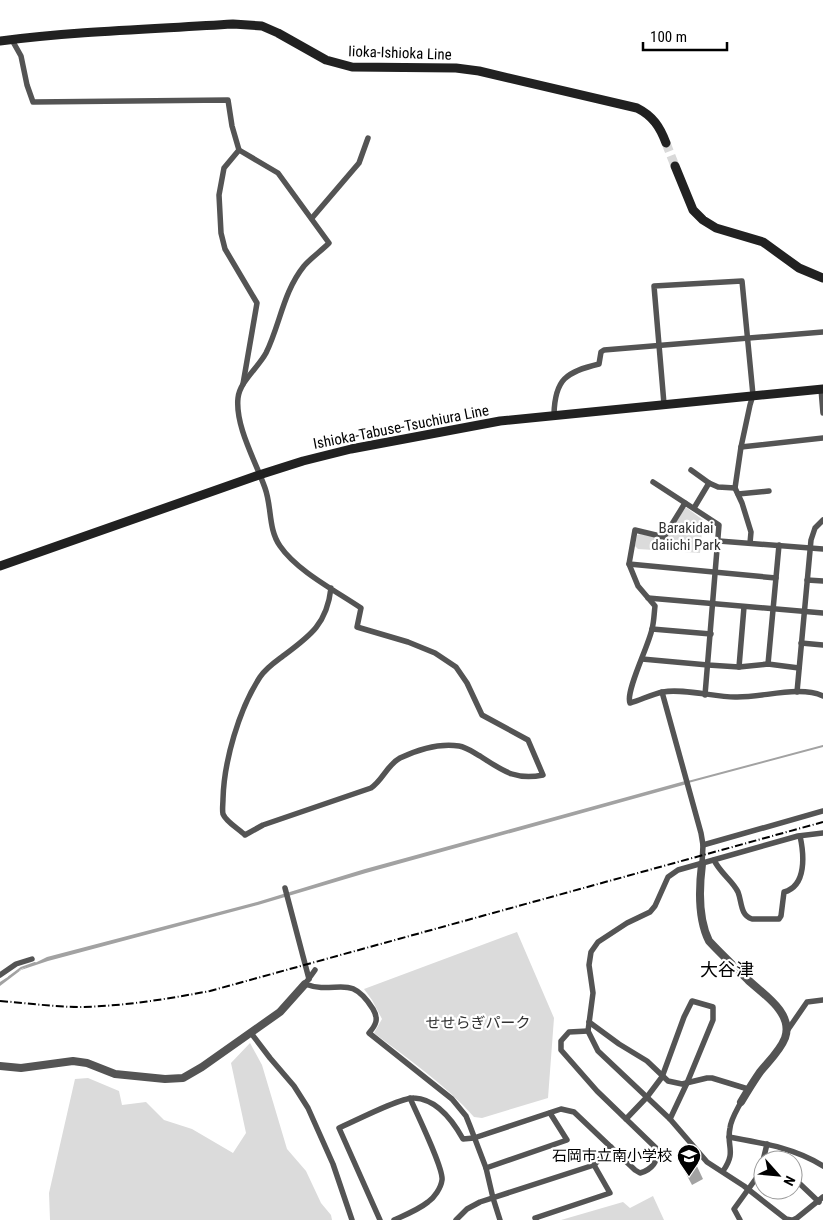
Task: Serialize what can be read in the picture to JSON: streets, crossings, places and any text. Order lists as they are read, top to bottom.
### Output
{
  "streets": {
    "main road": ["Iioka-Ishioka Line", "Ishioka-Tabuse-Tsuchiura Line"]
  },
  "districts": ["大谷津"],
  "parks": ["Barakidai daiichi Park", "せせらぎパーク"],
  "places": {
    "school or university": ["石岡市立南小学校"]
  },
  "scale_bar": "100 m",
  "north": "bottom right"
}
